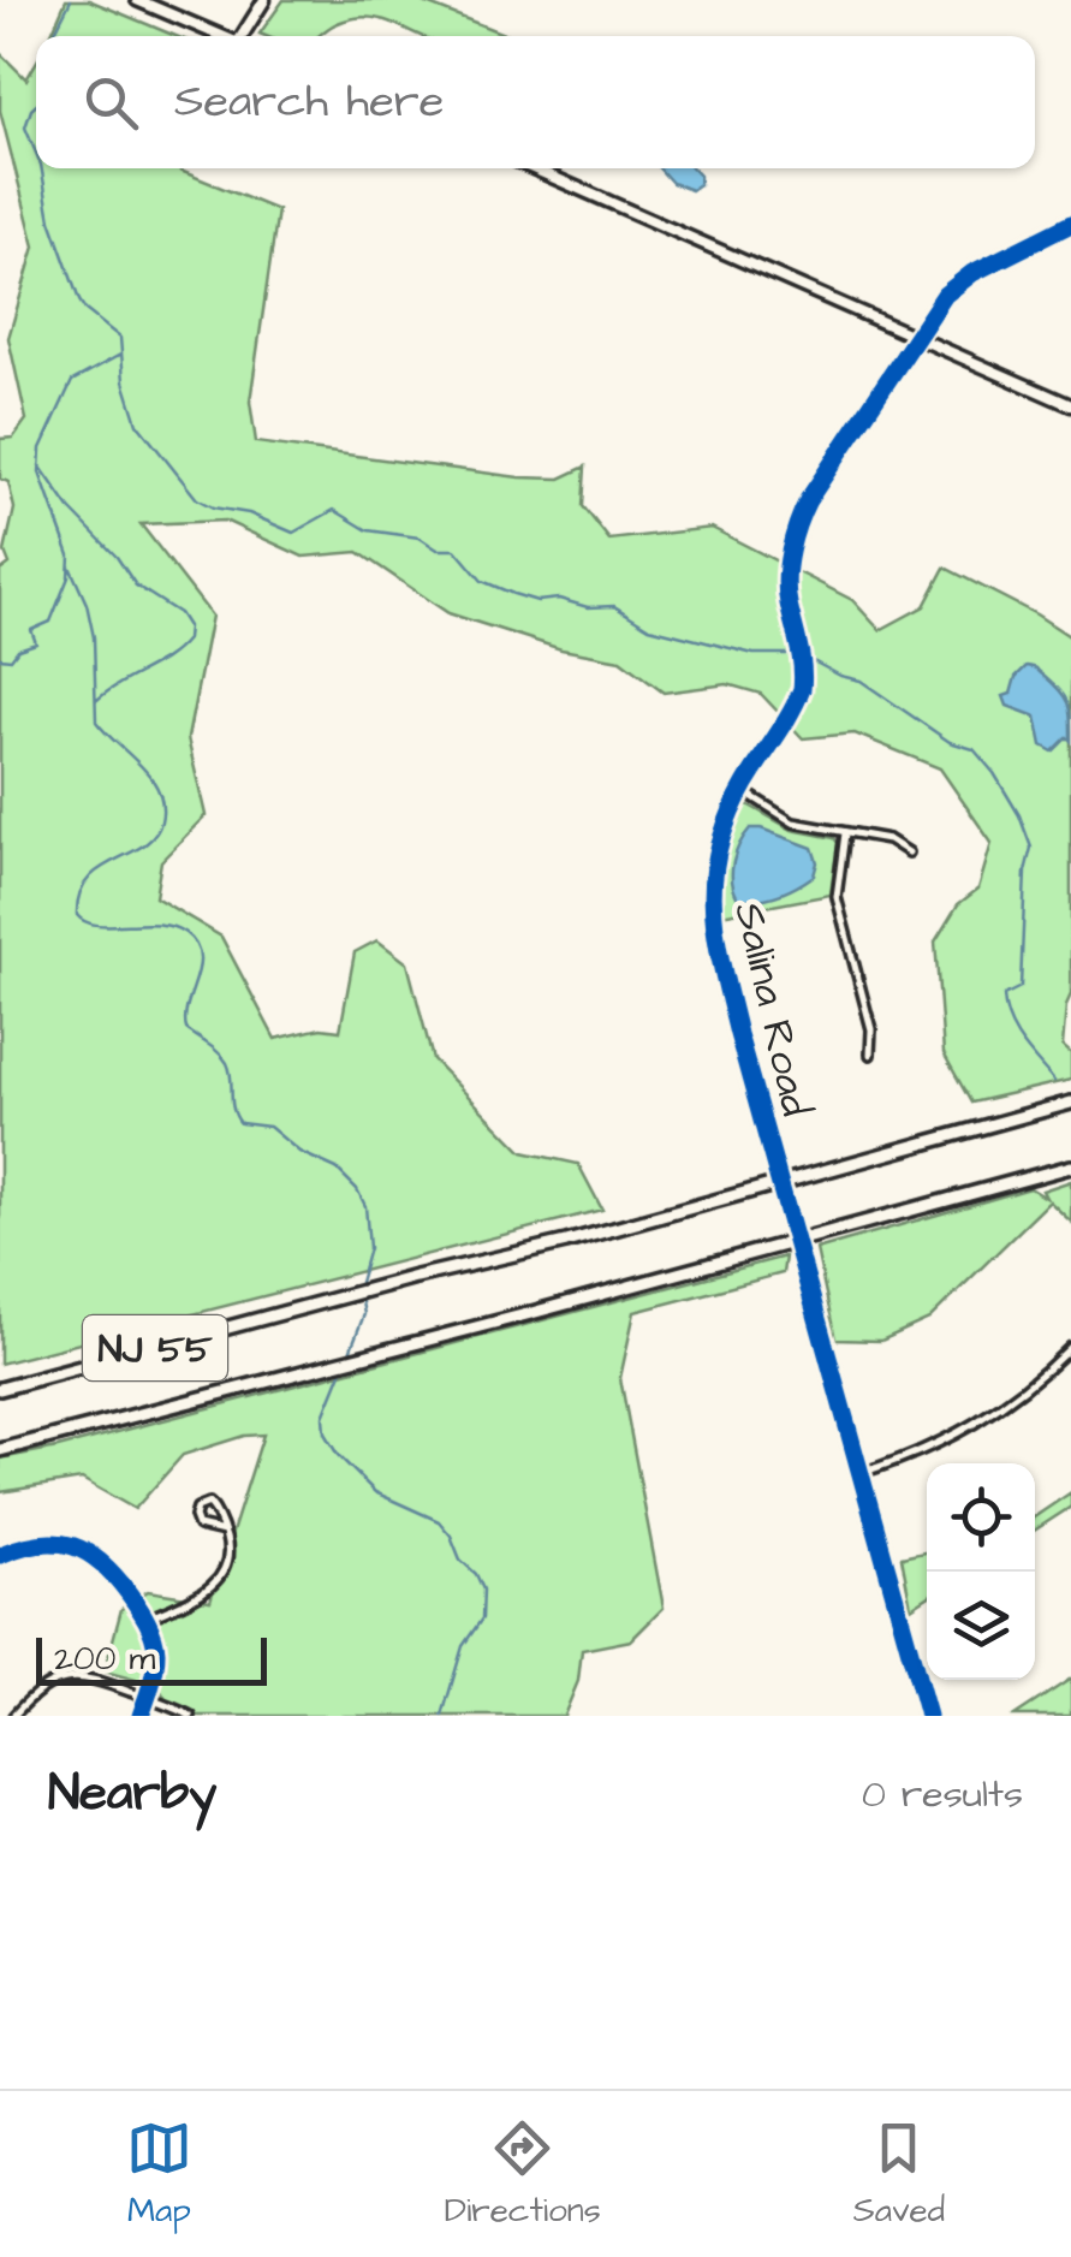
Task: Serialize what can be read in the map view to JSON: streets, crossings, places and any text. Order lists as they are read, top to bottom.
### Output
{
  "streets": {
    "highway": ["NJ 55"],
    "street": ["Salina Road"]
  },
  "scale_bar": "200 m",
  "page": {
    "search": "Search here",
    "scale": "200 m",
    "heading": ["Nearby", "0 results"],
    "nav": ["Map", "Directions", "Saved"]
  }
}
